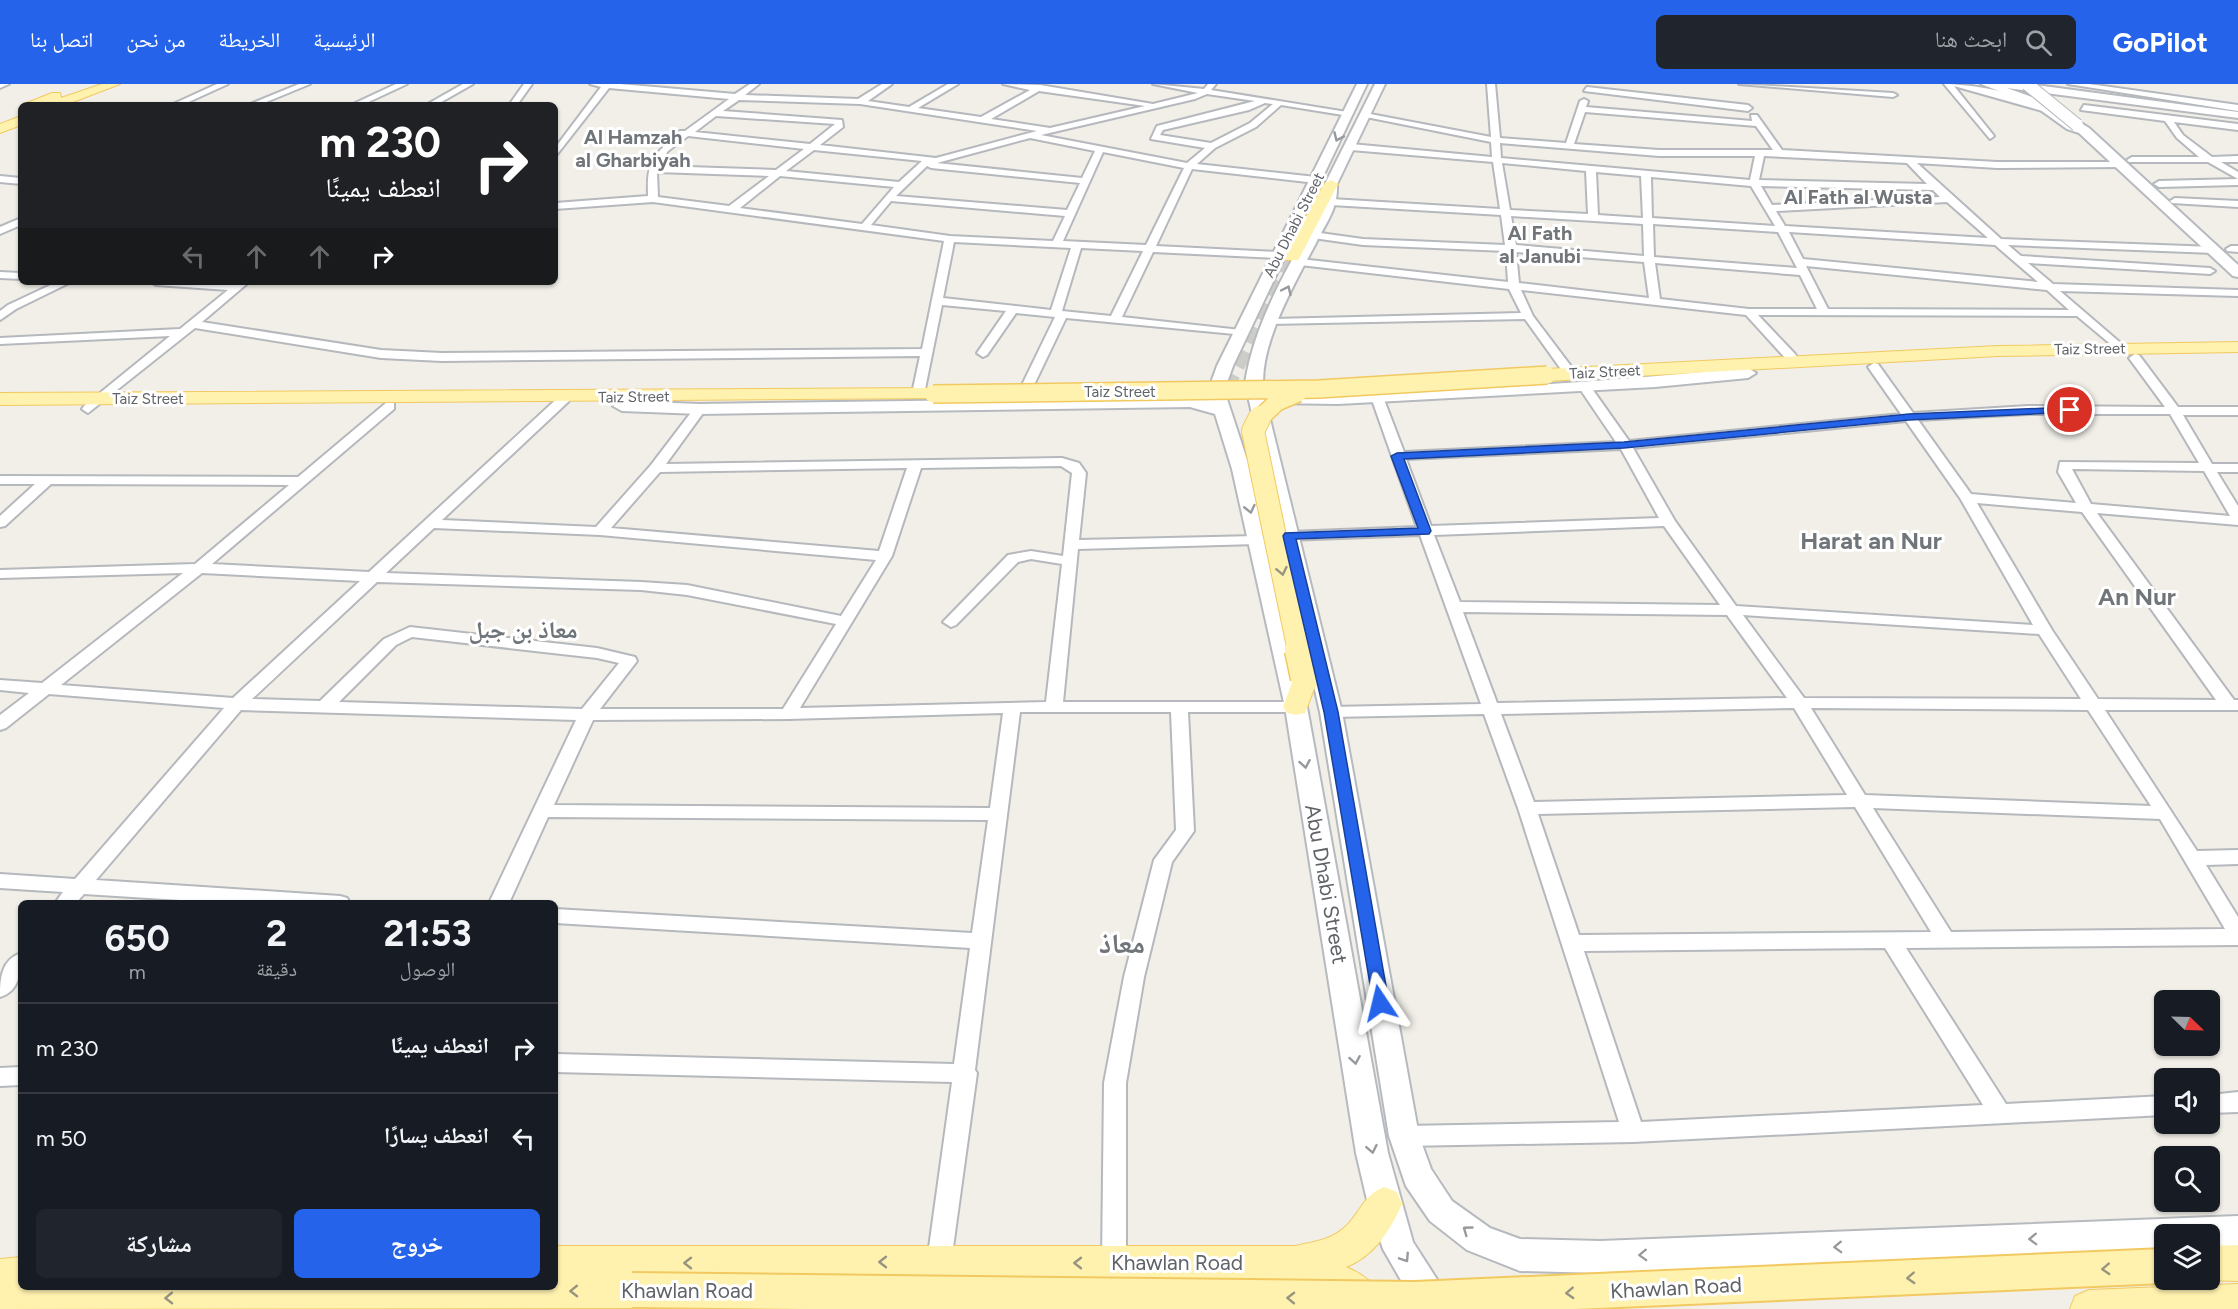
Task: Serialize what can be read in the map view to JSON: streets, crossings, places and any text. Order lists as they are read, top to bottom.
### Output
{
  "streets": {
    "main road": ["Abu Dhabi Street", "Taiz Street", "Khawlan Road"]
  },
  "crossings": [
    ["Abu Dhabi Street", "Khawlan Road"]
  ],
  "one_way": ["Khawlan Road"],
  "districts": [
    "Al Hamzah al Gharbiyah",
    "Al Fath al Wusta",
    "Al Fath al Janubi",
    "Harat an Nur",
    "An Nur",
    "معاذ بن جبل",
    "معاذ"
  ],
  "north": "bottom right",
  "page": {
    "header": "GoPilot",
    "search": "ابحث هنا",
    "nav": [
      "الرئيسية",
      "الخريطة",
      "من نحن",
      "اتصل بنا"
    ],
    "turn": ["230 m", "انعطف يمينًا"],
    "eta": [
      "21:53",
      "الوصول",
      "2",
      "دقيقة",
      "650",
      "m"
    ],
    "list": [
      {
        "name": "انعطف يمينًا",
        "value": "230 m"
      },
      {
        "name": "انعطف يسارًا",
        "value": "50 m"
      }
    ],
    "buttons": ["خروج", "مشاركة"]
  }
}
